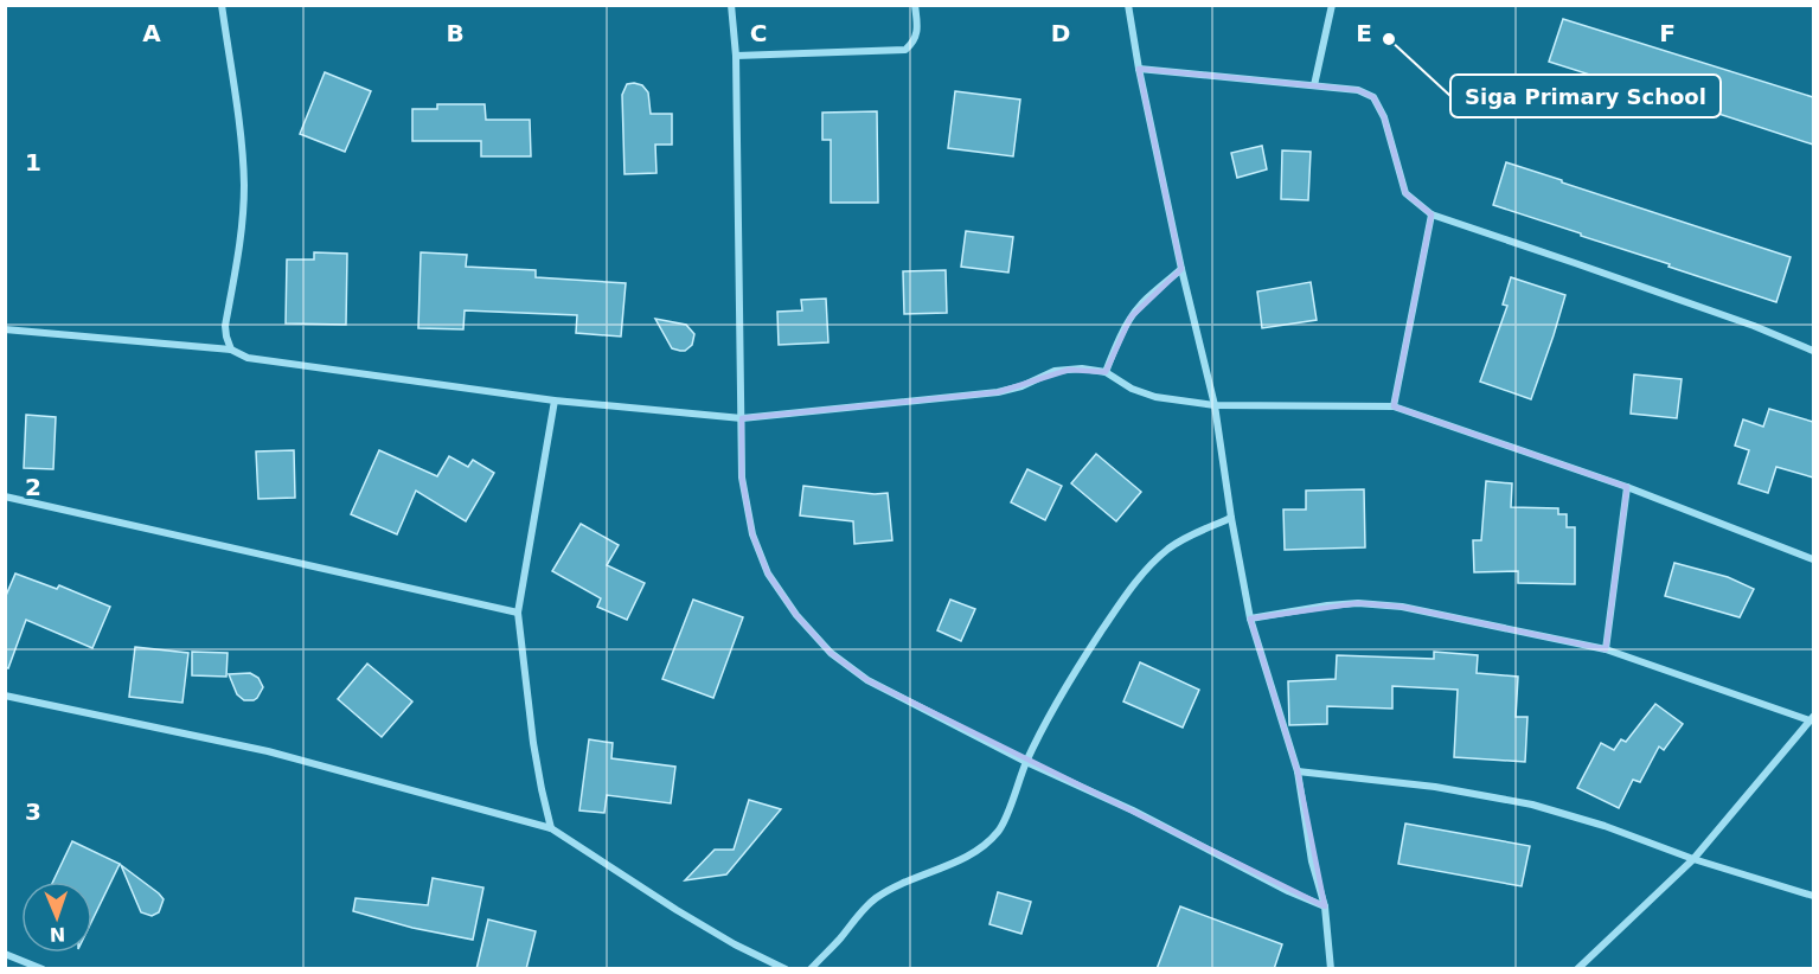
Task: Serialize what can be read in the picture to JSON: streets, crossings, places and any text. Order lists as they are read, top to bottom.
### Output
{
  "places": ["Siga Primary School"],
  "north": "bottom",
  "grid": {
    "columns": [
      "A",
      "B",
      "C",
      "D",
      "E",
      "F"
    ],
    "rows": ["1", "2", "3"]
  }
}
